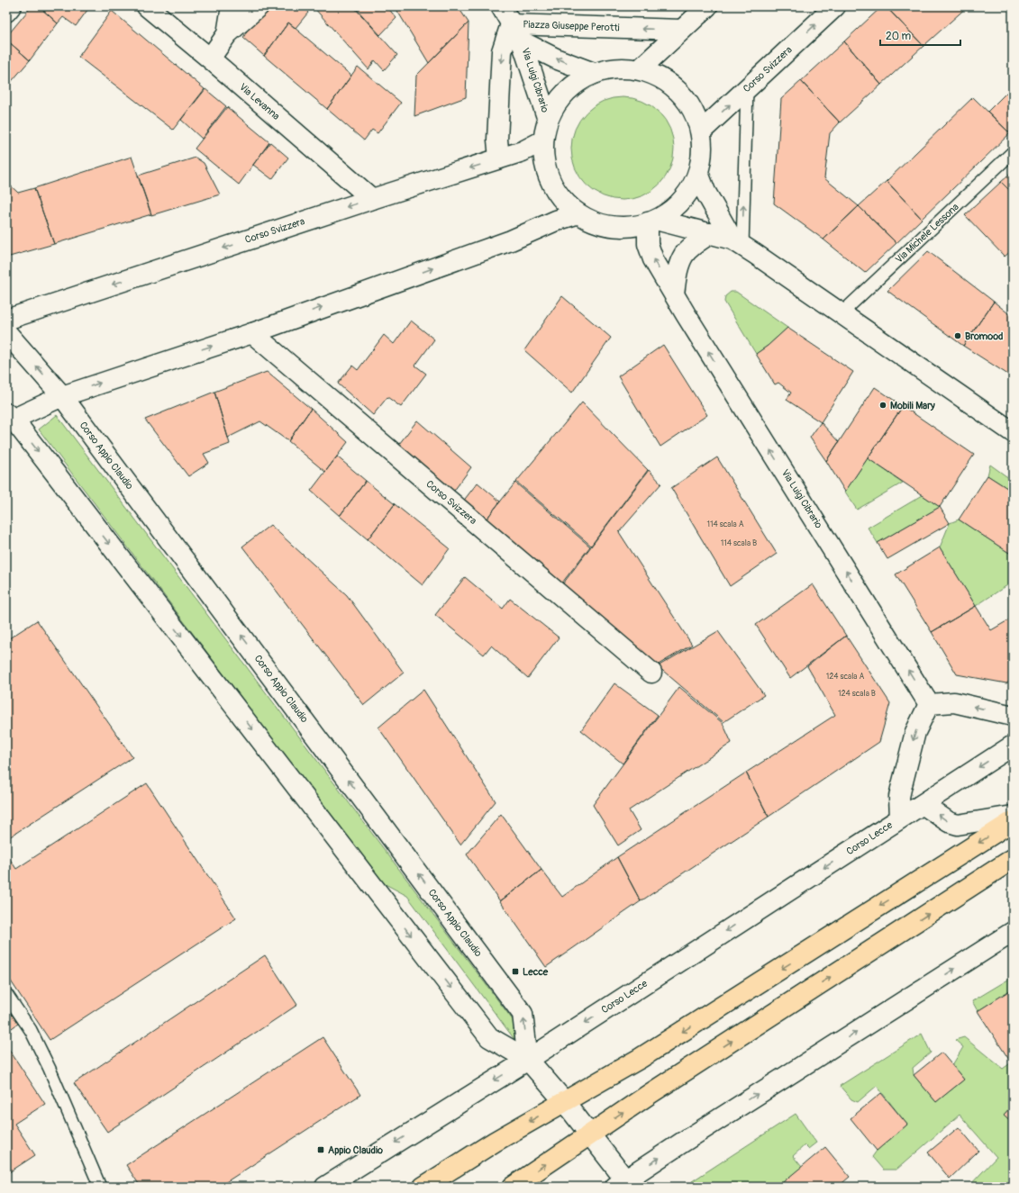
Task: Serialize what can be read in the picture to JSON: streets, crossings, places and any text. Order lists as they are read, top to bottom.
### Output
{
  "streets": {
    "street": [
      "Piazza Giuseppe Perotti",
      "Corso Svizzera",
      "Via Luigi Cibrario",
      "Via Levanna",
      "Corso Appio Claudio",
      "Corso Lecce"
    ],
    "lane": ["Via Michele Lessona"]
  },
  "crossings": [
    ["Piazza Giuseppe Perotti", "Corso Svizzera"],
    ["Piazza Giuseppe Perotti", "Via Luigi Cibrario"],
    ["Corso Svizzera", "Via Levanna"],
    ["Corso Appio Claudio", "Corso Lecce"]
  ],
  "places": {
    "other": ["Bromood", "Mobili Mary"],
    "transit": ["Lecce", "Appio Claudio"]
  },
  "house_numbers": [
    "114 scala A",
    "114 scala B",
    "124 scala A",
    "124 scala B"
  ],
  "scale_bar": "20 m"
}
